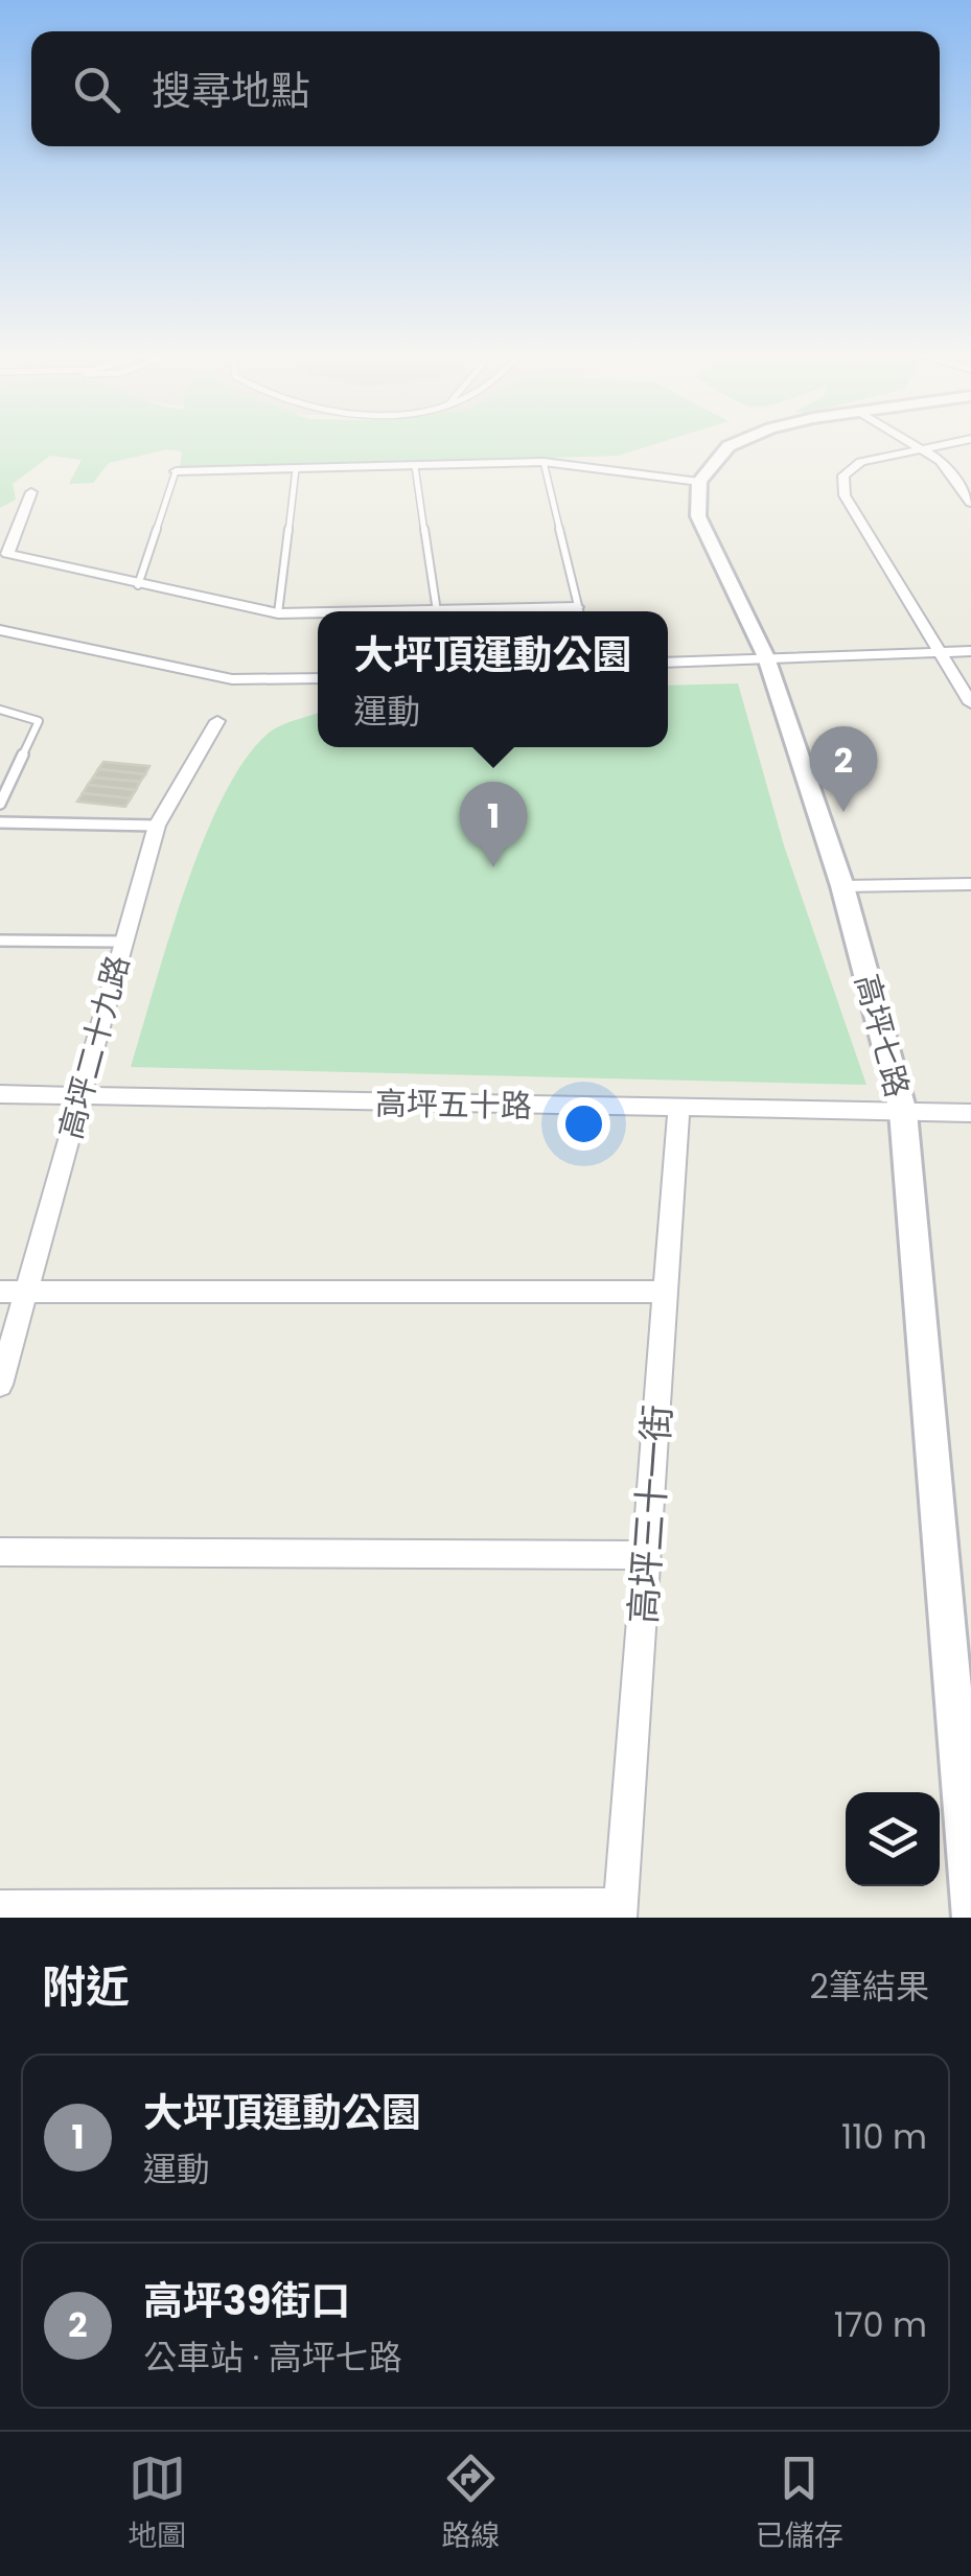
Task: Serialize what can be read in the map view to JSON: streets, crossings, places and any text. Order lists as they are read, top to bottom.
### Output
{
  "streets": {
    "street": [
      "高坪七路",
      "高坪二十九路",
      "高坪五十路",
      "高坪三十一街"
    ]
  },
  "crossings": [
    ["高坪七路", "高坪五十路"],
    ["高坪二十九路", "高坪五十路"],
    ["高坪五十路", "高坪三十一街"]
  ],
  "page": {
    "search": "搜尋地點",
    "popup": ["大坪頂運動公園", "運動"],
    "pins": ["2", "1"],
    "heading": ["附近", "2筆結果"],
    "list": [
      {
        "mark": "1",
        "name": "大坪頂運動公園",
        "note": "運動",
        "value": "110 m"
      },
      {
        "mark": "2",
        "name": "高坪39街口",
        "note": "公車站 · 高坪七路",
        "value": "170 m"
      }
    ],
    "nav": ["地圖", "路線", "已儲存"]
  }
}
